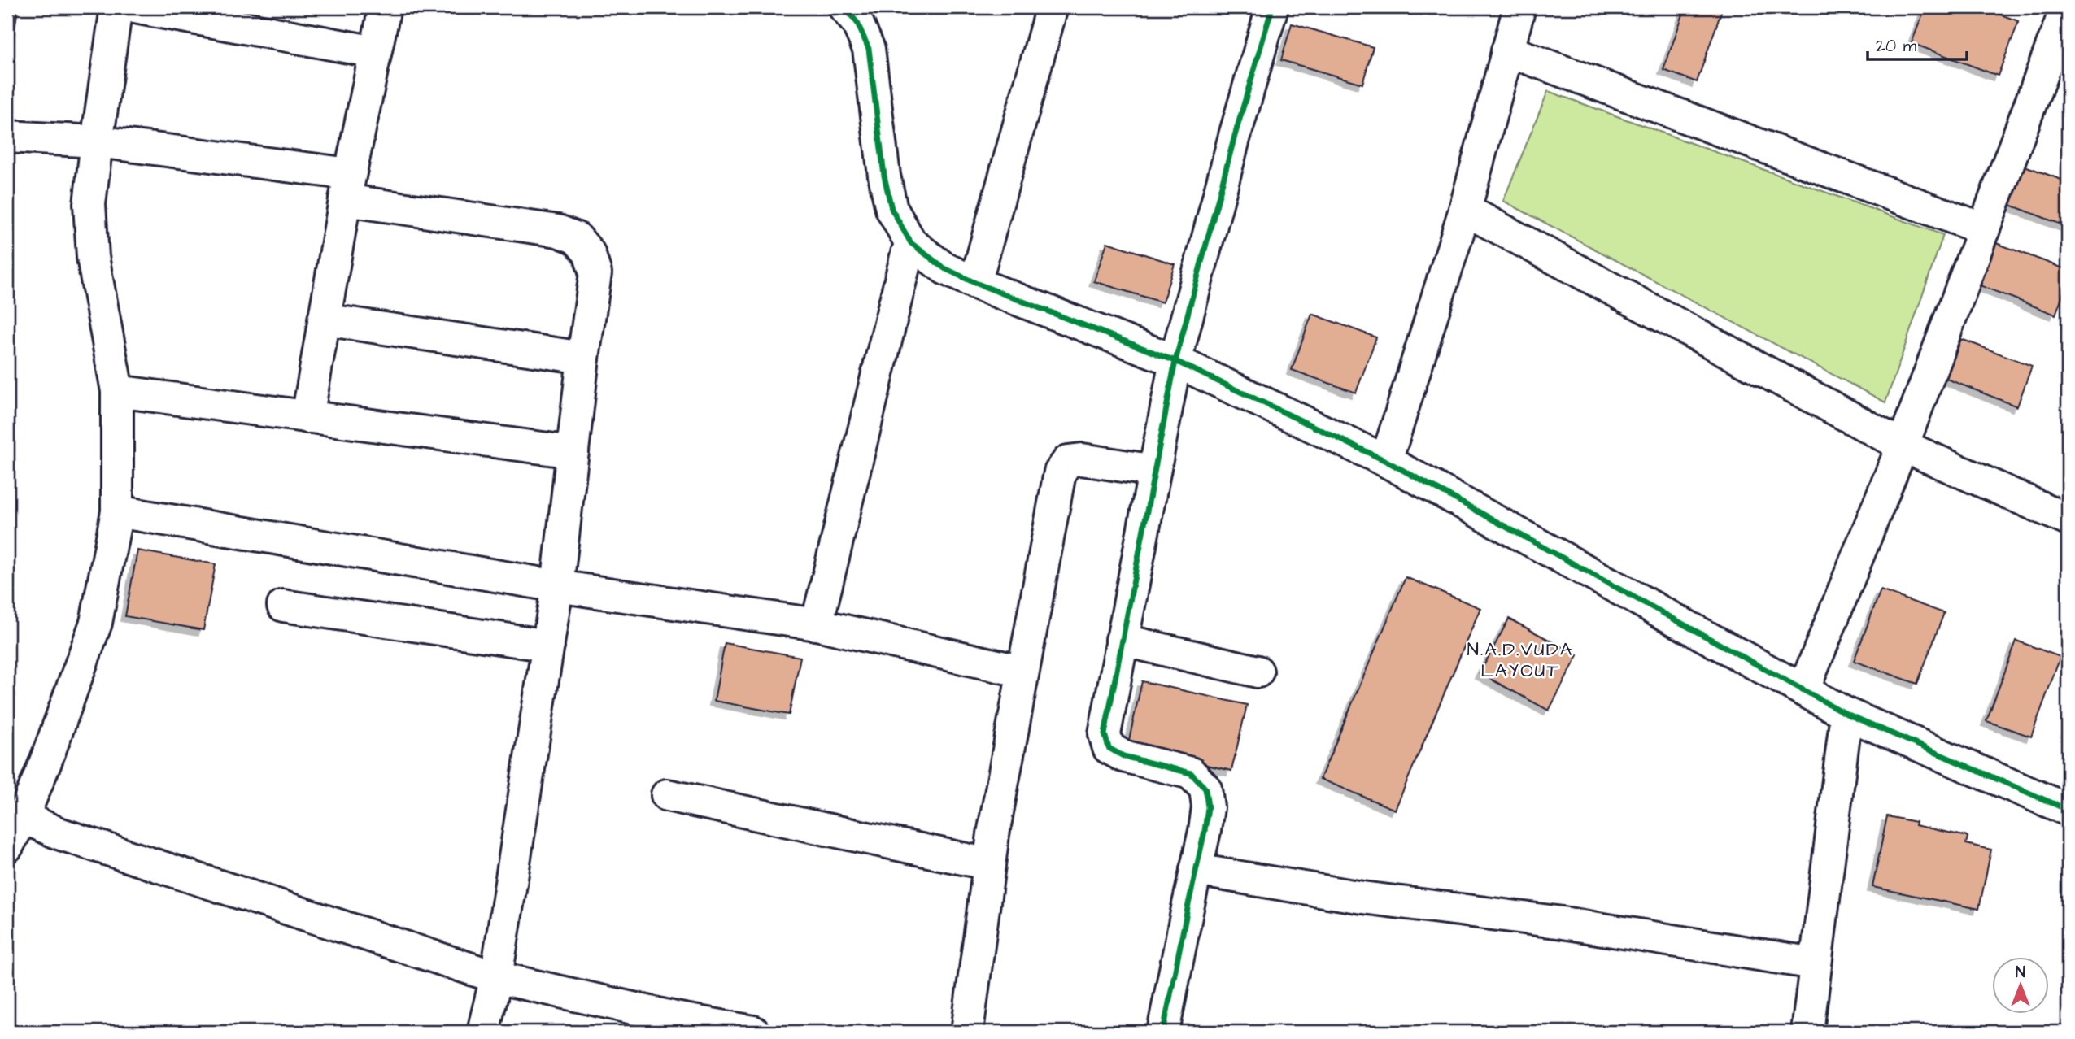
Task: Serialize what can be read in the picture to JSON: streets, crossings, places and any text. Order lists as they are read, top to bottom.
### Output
{
  "districts": ["N.A.D.VUDA LAYOUT"],
  "scale_bar": "20 m",
  "north": "top"
}
